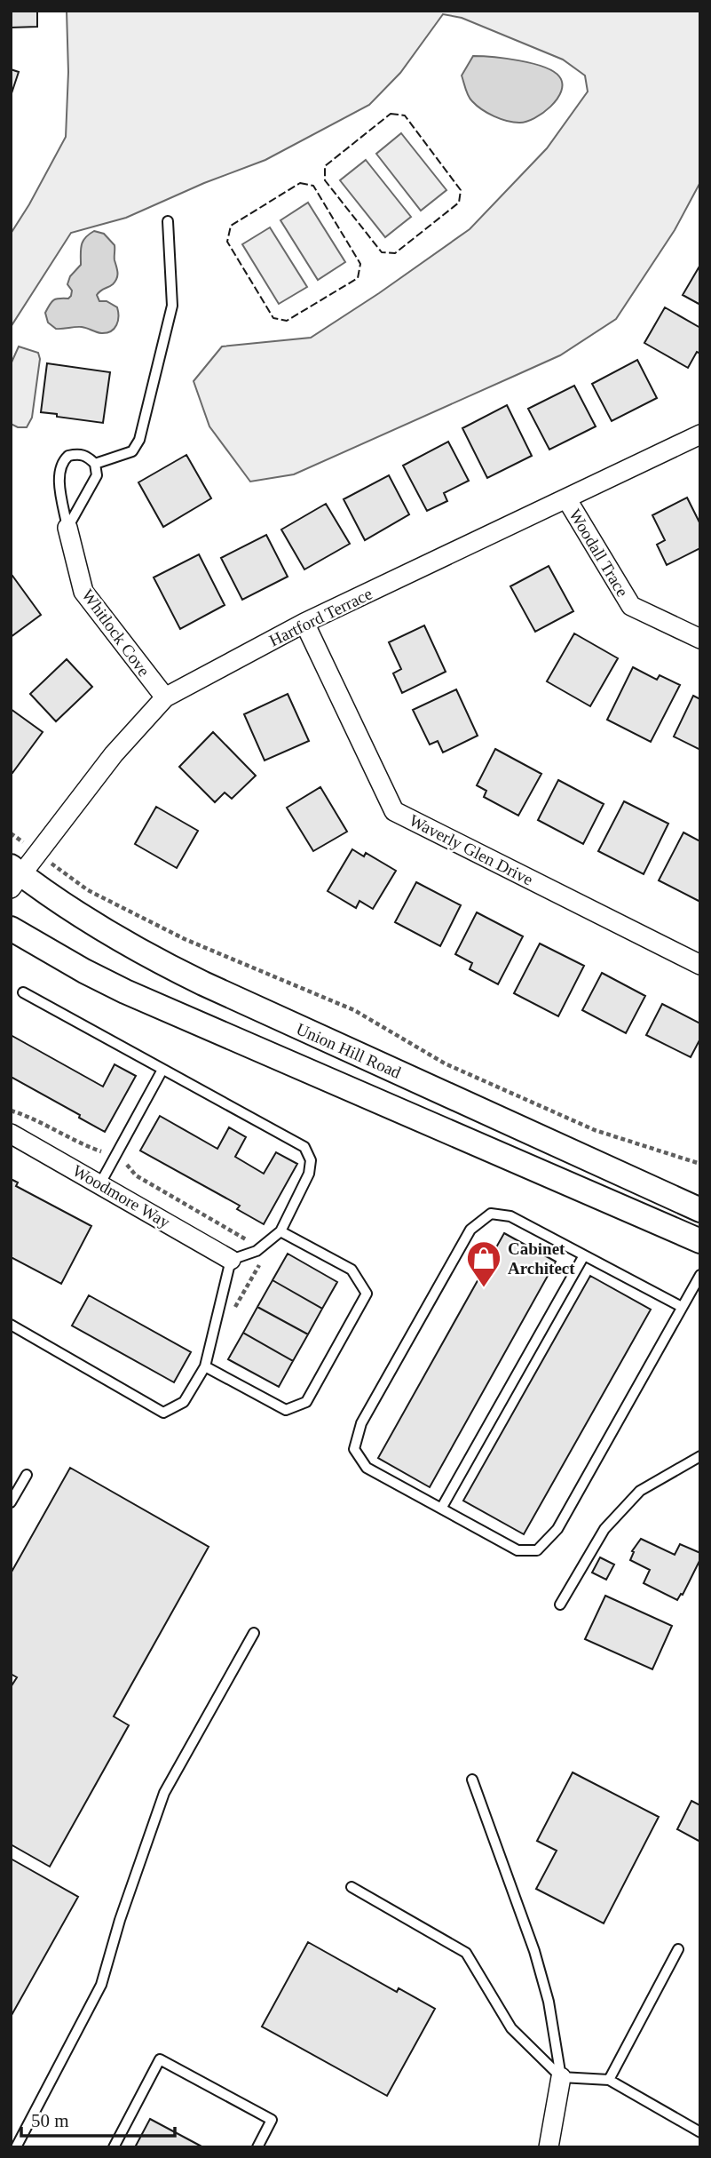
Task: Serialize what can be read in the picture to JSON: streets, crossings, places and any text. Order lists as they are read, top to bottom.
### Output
{
  "streets": {
    "street": [
      "Woodall Trace",
      "Hartford Terrace",
      "Whitlock Cove",
      "Waverly Glen Drive",
      "Union Hill Road",
      "Woodmore Way"
    ]
  },
  "crossings": [
    ["Woodall Trace", "Hartford Terrace"],
    ["Hartford Terrace", "Whitlock Cove"],
    ["Hartford Terrace", "Waverly Glen Drive"],
    ["Hartford Terrace", "Union Hill Road"]
  ],
  "places": {
    "shop": ["Cabinet Architect"]
  },
  "scale_bar": "50 m"
}
